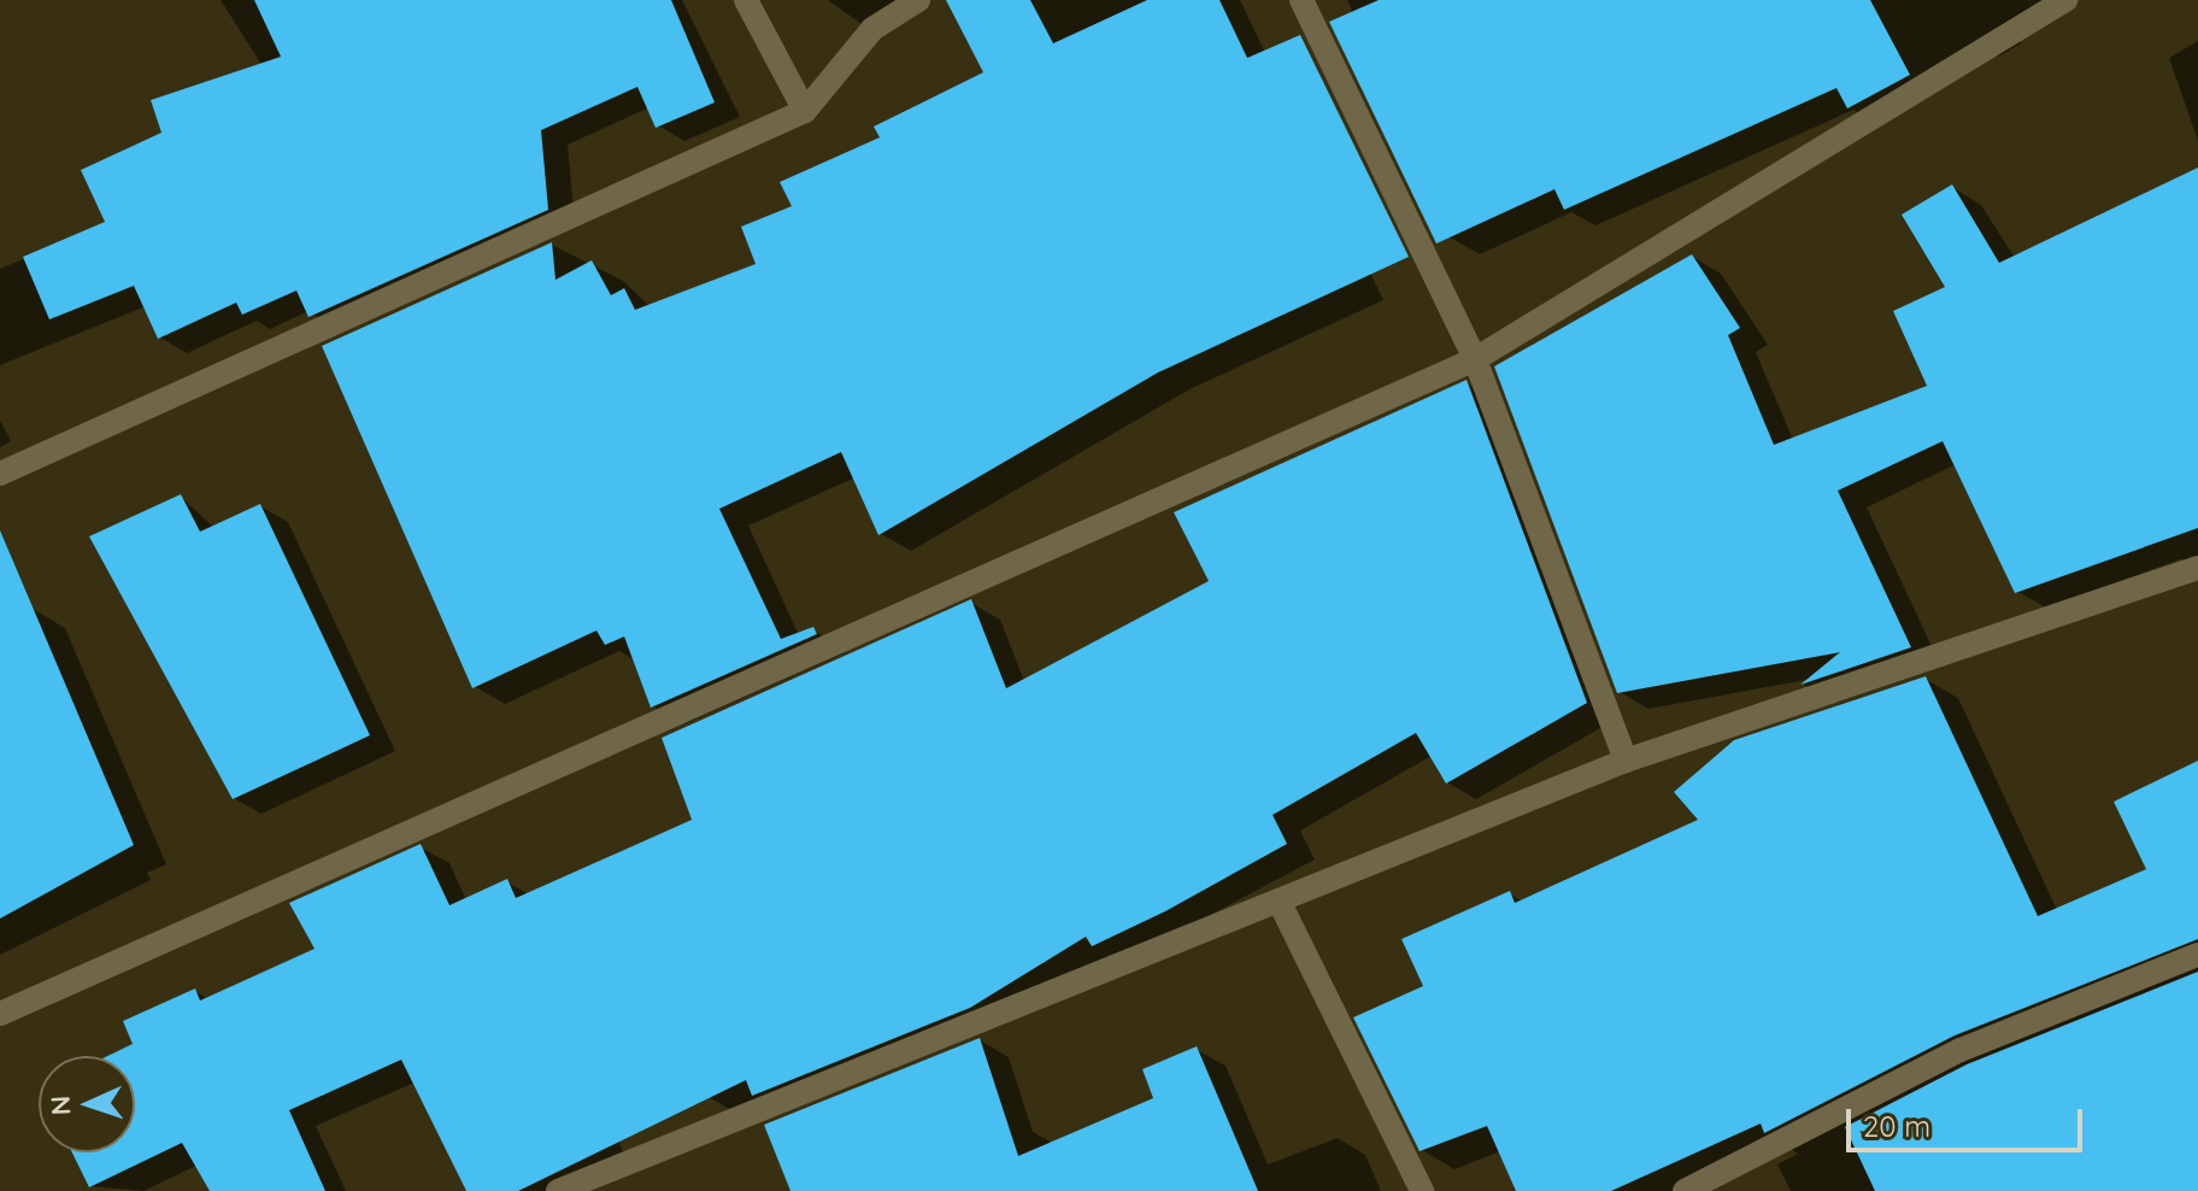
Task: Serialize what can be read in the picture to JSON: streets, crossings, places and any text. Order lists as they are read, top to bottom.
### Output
{
  "scale_bar": "20 m",
  "north": "left"
}
